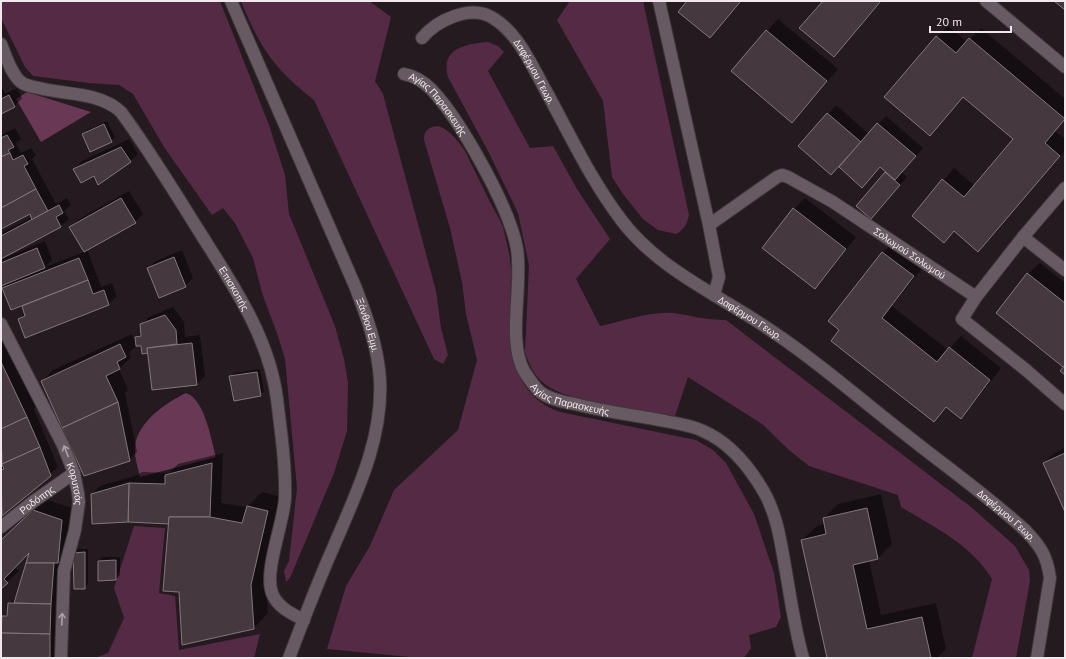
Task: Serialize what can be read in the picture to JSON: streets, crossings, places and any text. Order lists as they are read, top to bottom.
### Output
{
  "streets": {
    "street": [
      "Δαφέρμου Γεωρ.",
      "Αγίας Παρασκευής",
      "Σολωμού Σολωμού",
      "Επισκοπής",
      "Ξάνθου Εμμ.",
      "Κορυτσάς",
      "Ροδόπης"
    ]
  },
  "crossings": [
    ["Επισκοπής", "Ξάνθου Εμμ."],
    ["Κορυτσάς", "Ροδόπης"]
  ],
  "one_way": ["Κορυτσάς"],
  "scale_bar": "20 m"
}
